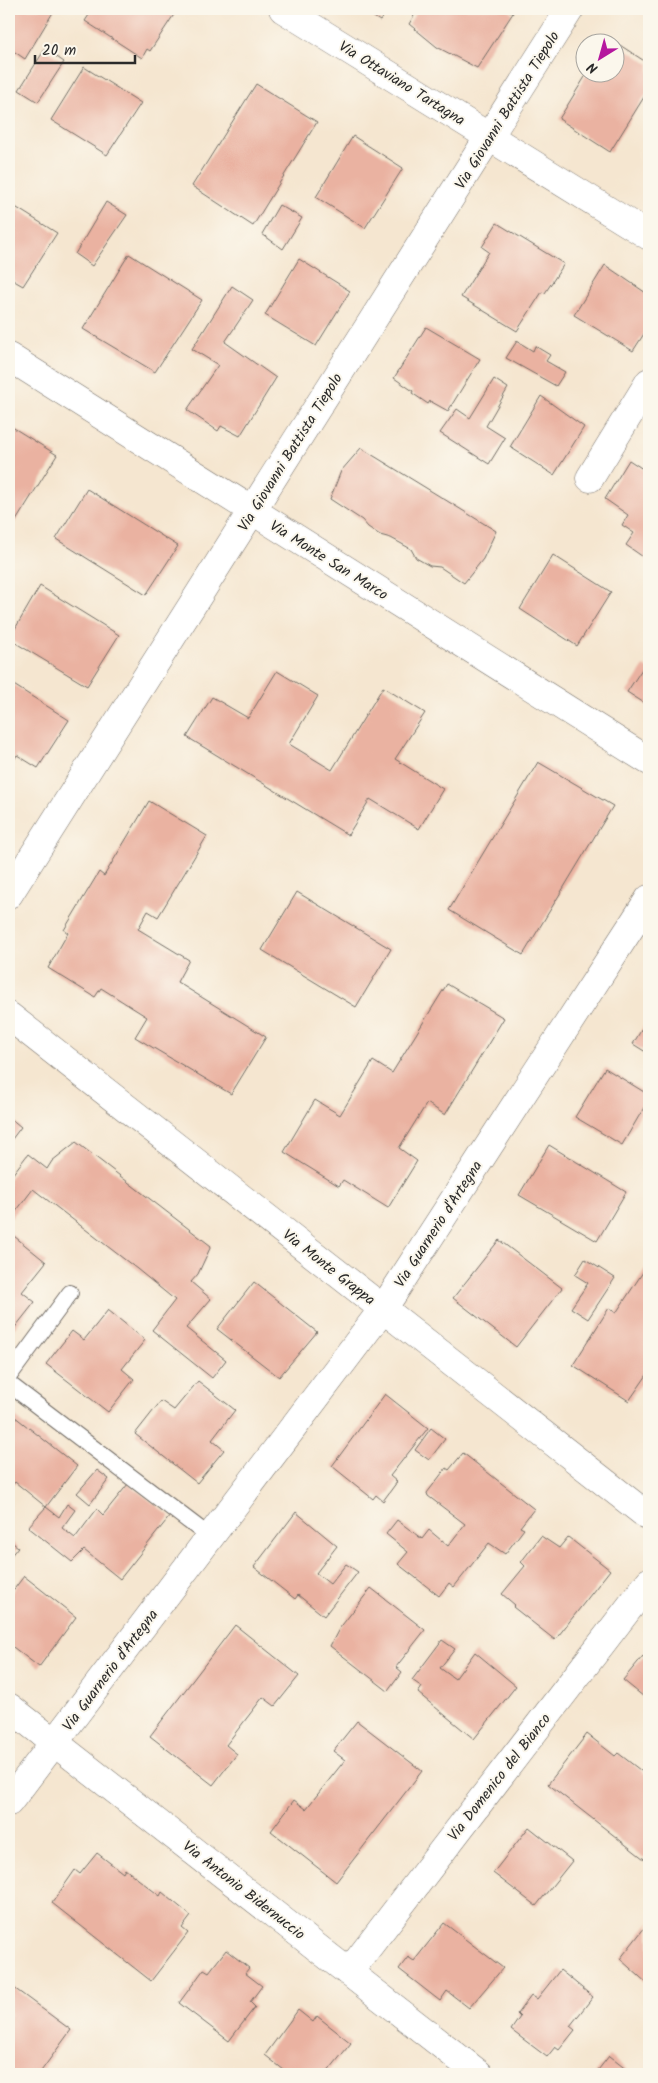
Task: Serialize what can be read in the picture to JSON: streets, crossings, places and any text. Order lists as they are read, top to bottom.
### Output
{
  "streets": {
    "street": [
      "Via Ottaviano Tartagna",
      "Via Giovanni Battista Tiepolo",
      "Via Monte San Marco",
      "Via Guarnerio d'Artegna",
      "Via Monte Grappa",
      "Via Domenico del Bianco",
      "Via Antonio Bidernuccio"
    ]
  },
  "crossings": [
    ["Via Ottaviano Tartagna", "Via Giovanni Battista Tiepolo"],
    ["Via Giovanni Battista Tiepolo", "Via Monte San Marco"],
    ["Via Guarnerio d'Artegna", "Via Monte Grappa"],
    ["Via Guarnerio d'Artegna", "Via Antonio Bidernuccio"],
    ["Via Domenico del Bianco", "Via Antonio Bidernuccio"]
  ],
  "scale_bar": "20 m",
  "north": "bottom left"
}
